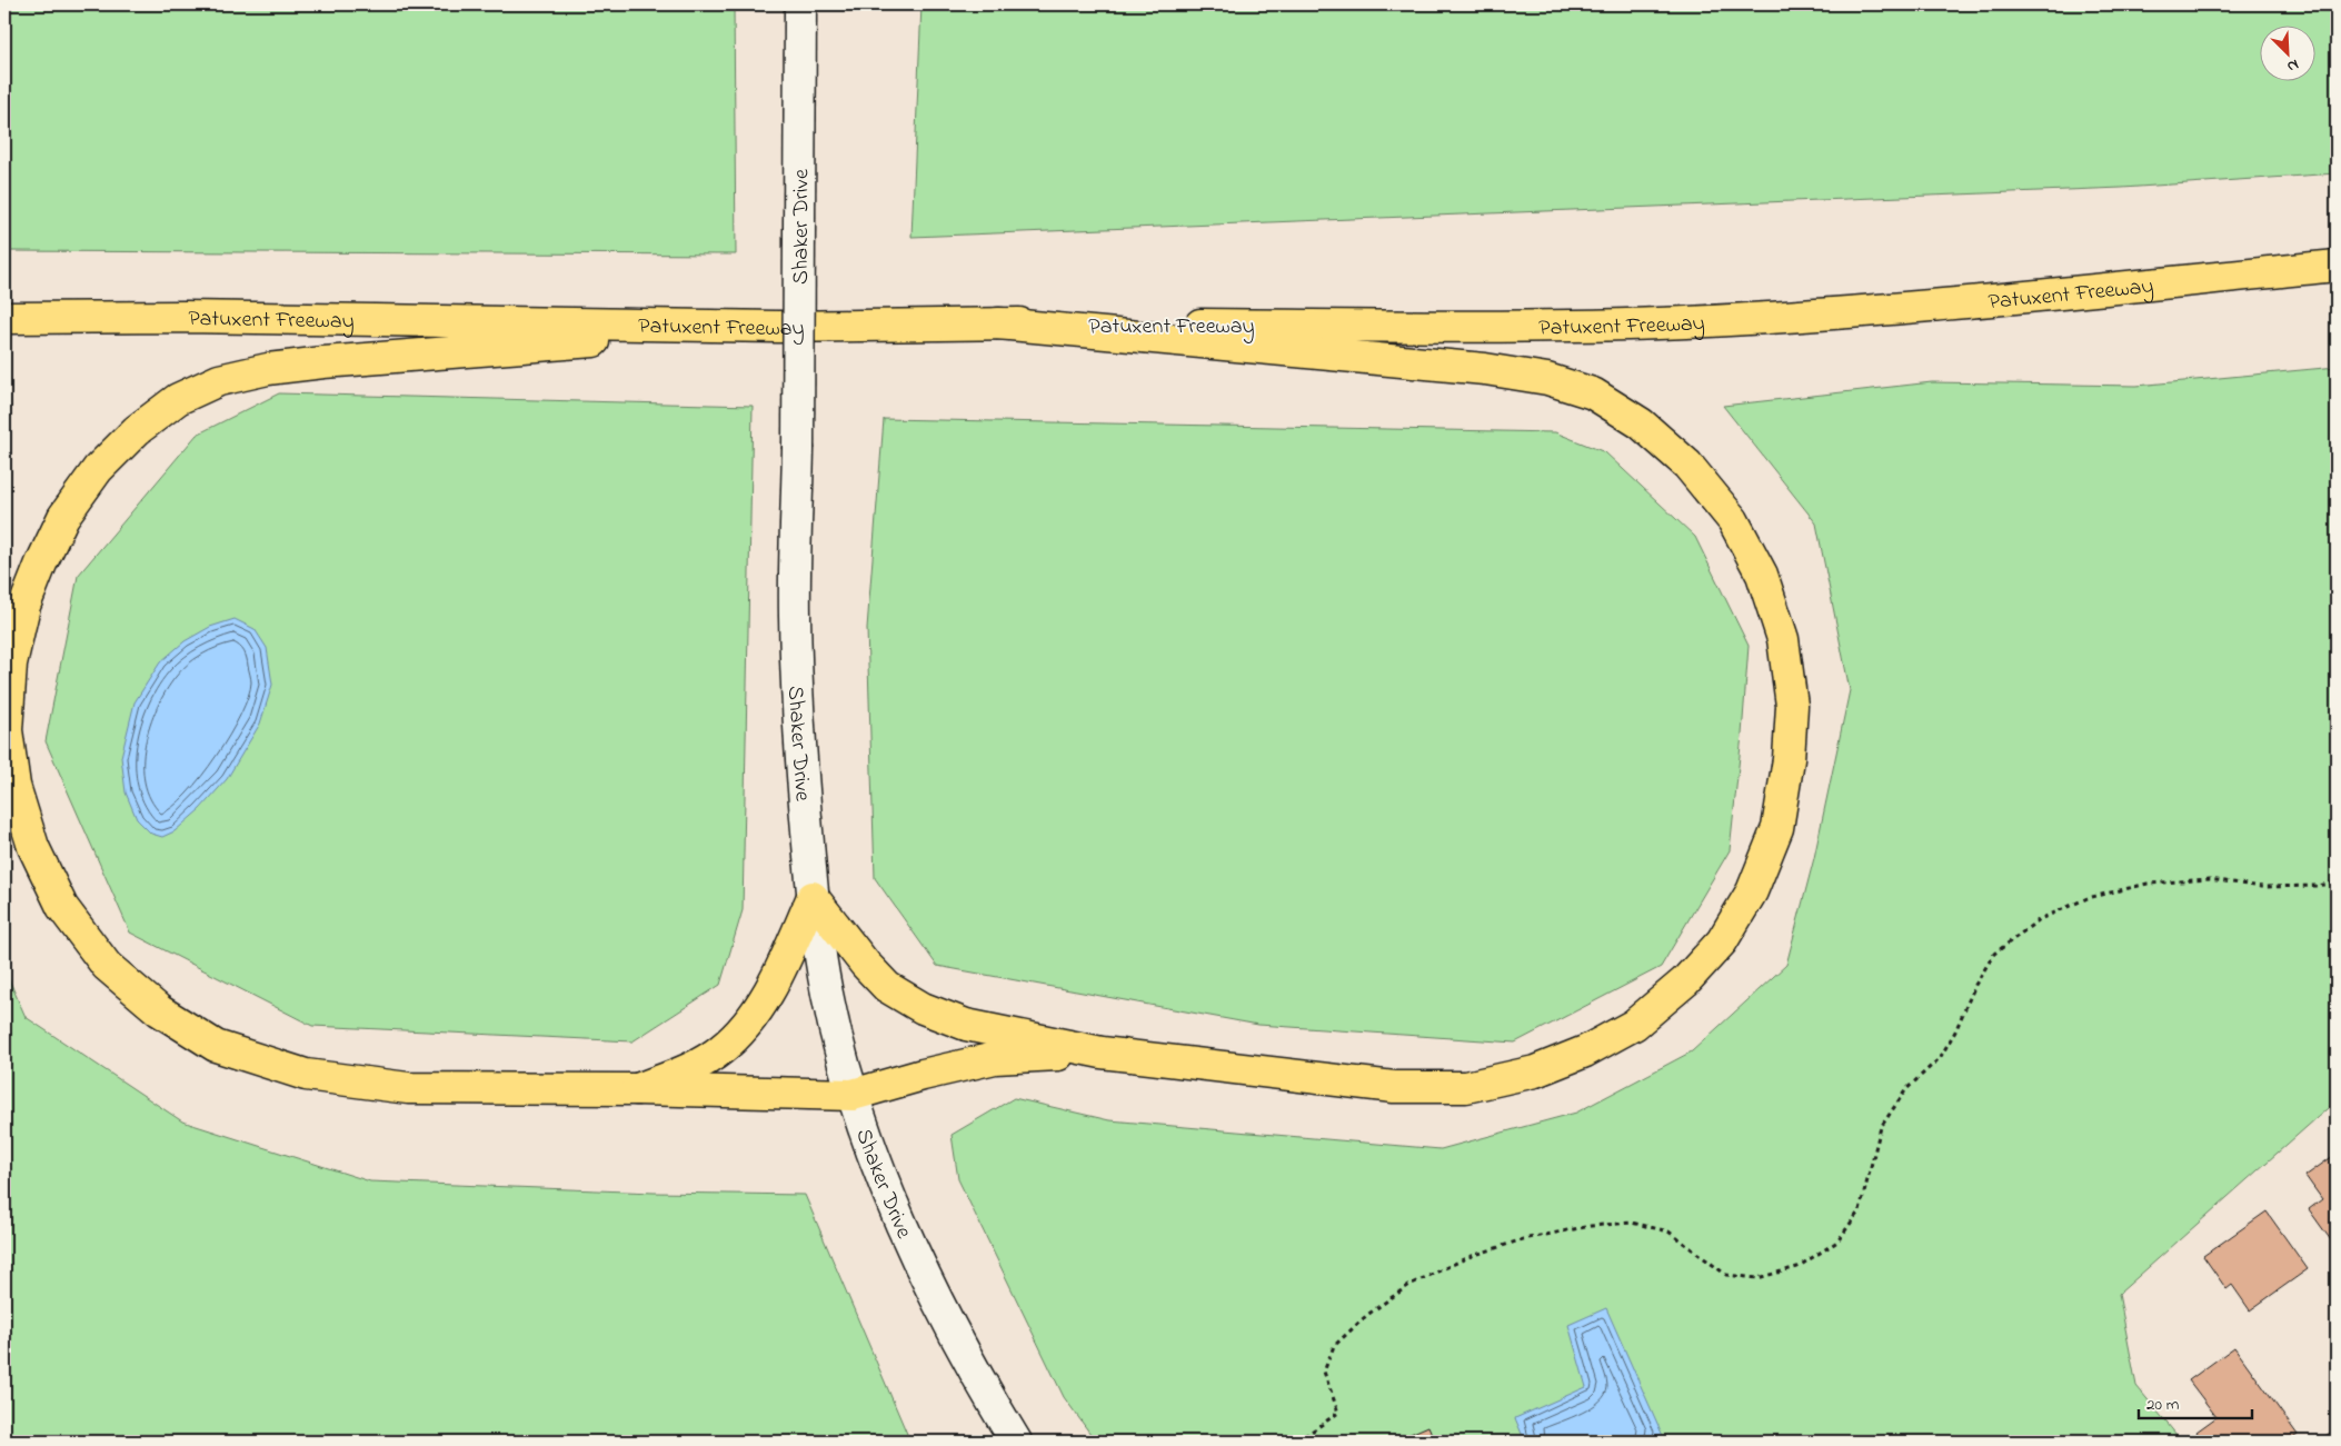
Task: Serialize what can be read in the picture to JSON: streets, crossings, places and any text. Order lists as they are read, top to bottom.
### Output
{
  "streets": {
    "highway": ["Patuxent Freeway"],
    "street": ["Shaker Drive"]
  },
  "scale_bar": "20 m",
  "north": "bottom right"
}
